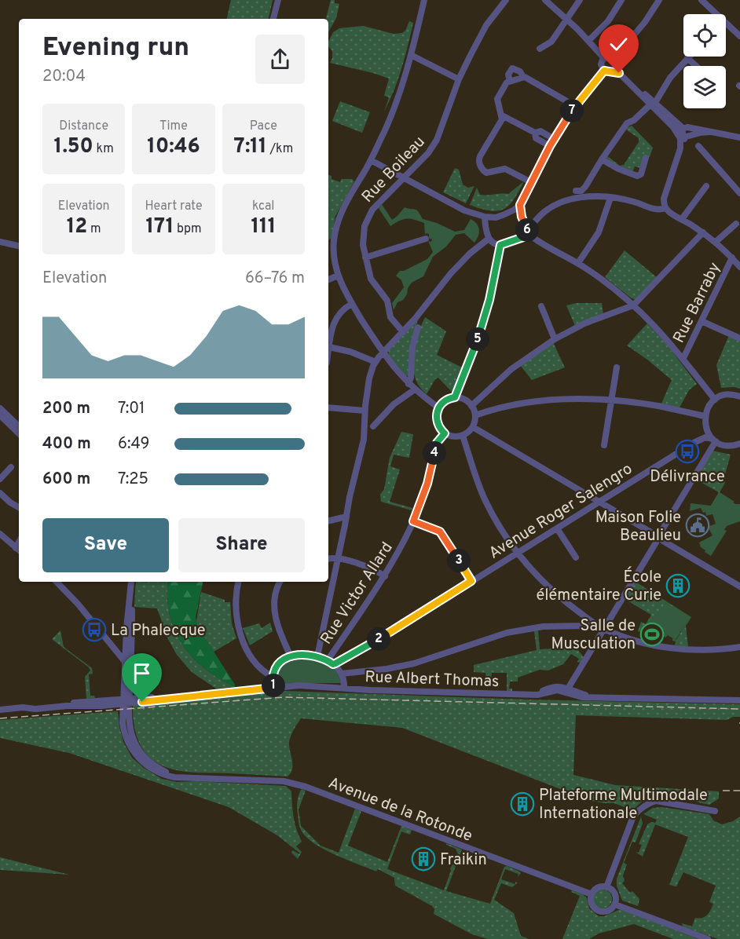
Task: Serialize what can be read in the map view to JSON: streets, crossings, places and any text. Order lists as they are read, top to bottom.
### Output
{
  "streets": {
    "street": [
      "Rue Boileau",
      "Rue Barraby",
      "Avenue Roger Salengro",
      "Rue Victor Allard",
      "Rue Albert Thomas",
      "Avenue de la Rotonde"
    ]
  },
  "crossings": [
    ["Avenue Roger Salengro", "Rue Victor Allard"],
    ["Rue Albert Thomas", "Avenue de la Rotonde"]
  ],
  "places": {
    "bus stop": ["Délivrance", "La Phalecque"],
    "public building": ["Maison Folie Beaulieu"],
    "building": ["École élémentaire Curie", "Plateforme Multimodale Internationale", "Fraikin"],
    "sports": ["Salle de Musculation"]
  },
  "page": {
    "heading": ["Evening run", "20:04"],
    "pins": [
      "7",
      "6",
      "5",
      "4",
      "3",
      "2",
      "1"
    ],
    "stats": [
      ["Distance", "1.50 km"],
      ["Time", "10:46"],
      ["Pace", "7:11 /km"],
      ["Elevation", "12 m"],
      ["Heart rate", "171 bpm"],
      ["kcal", "111"]
    ],
    "chart": ["Elevation", "66–76 m"],
    "list": [
      {
        "name": "200 m",
        "note": "7:01"
      },
      {
        "name": "400 m",
        "note": "6:49"
      },
      {
        "name": "600 m",
        "note": "7:25"
      }
    ],
    "buttons": ["Save", "Share"]
  }
}
